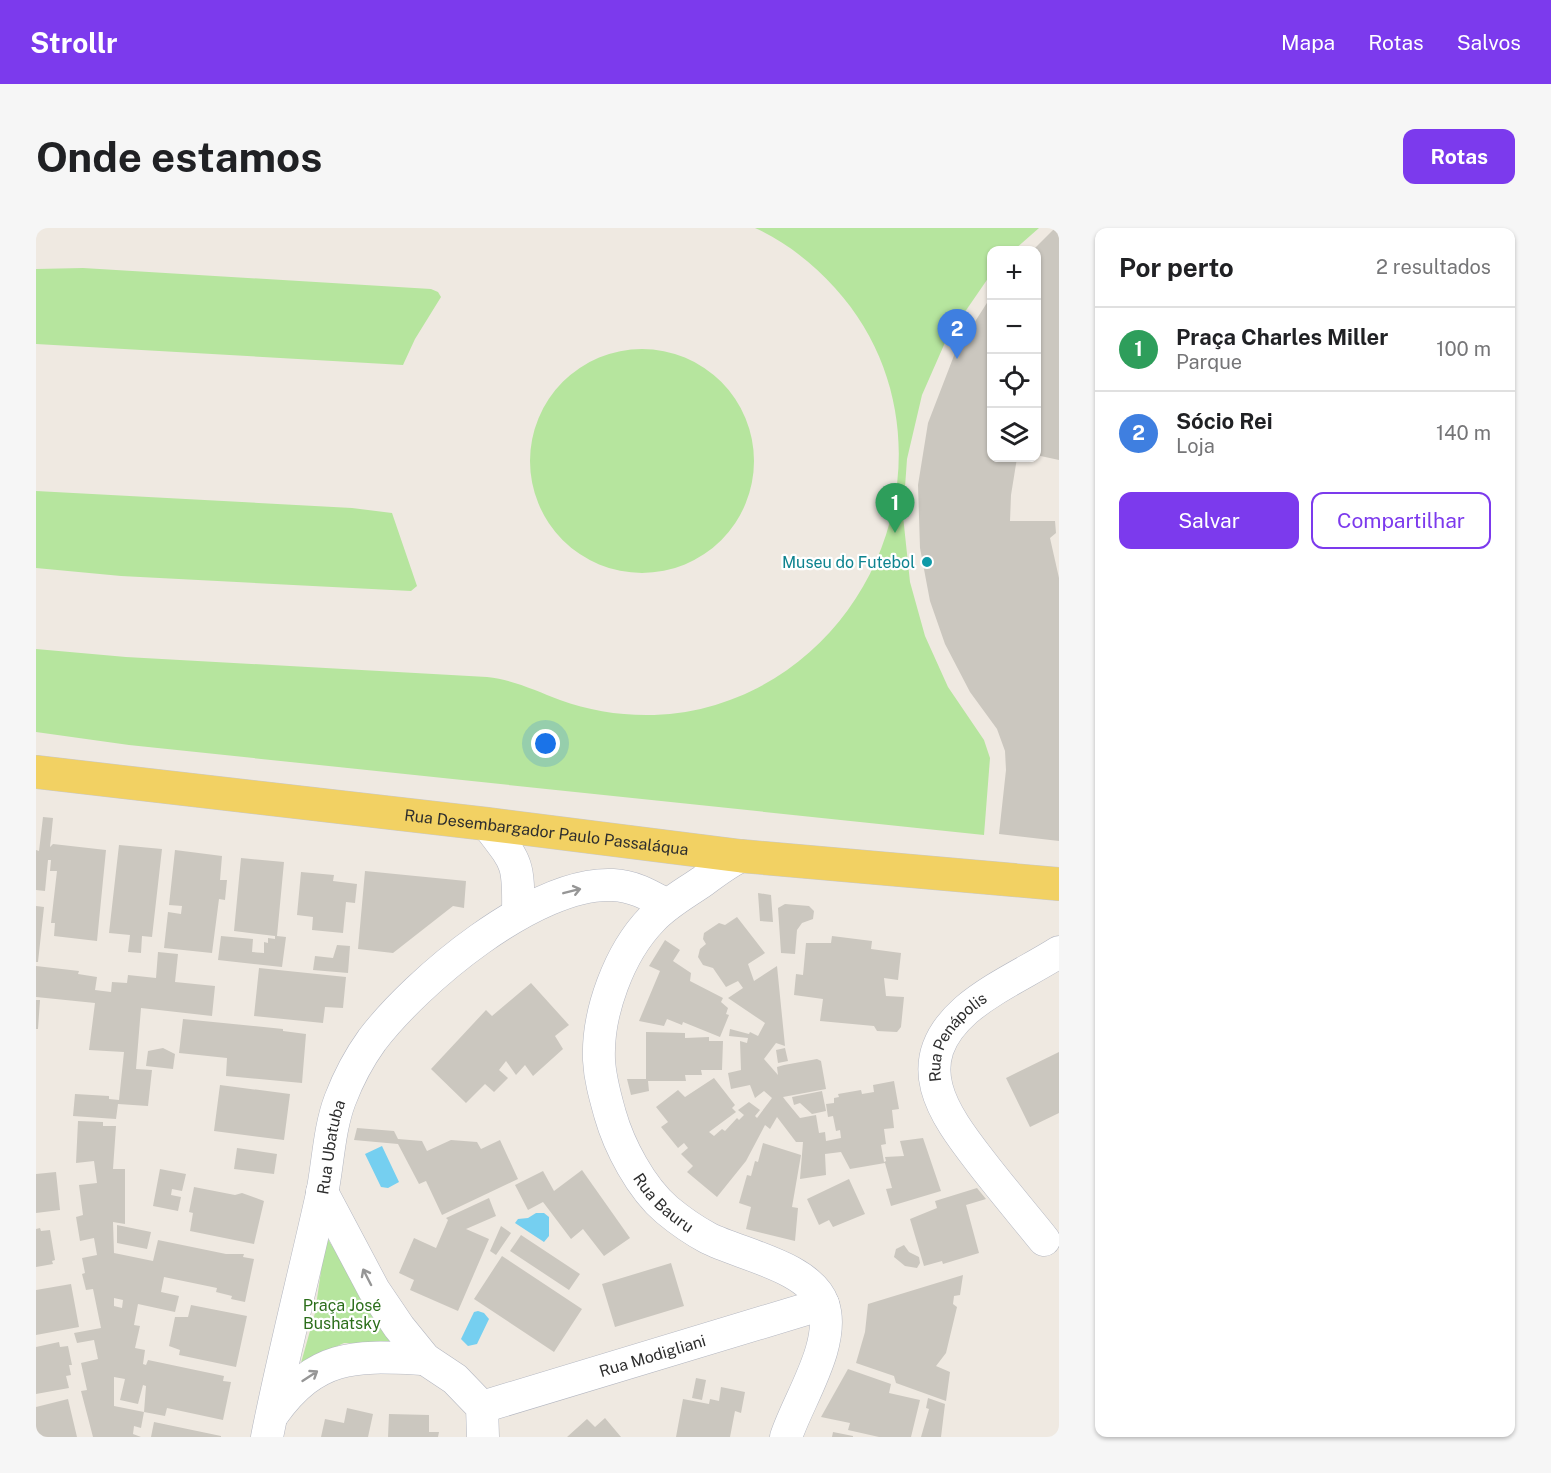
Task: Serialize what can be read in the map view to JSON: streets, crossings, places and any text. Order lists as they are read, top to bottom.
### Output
{
  "streets": {
    "main road": ["Rua Desembargador Paulo Passaláqua"],
    "street": [
      "Rua Penápolis",
      "Rua Ubatuba",
      "Rua Bauru",
      "Rua Modigliani"
    ]
  },
  "crossings": [
    ["Rua Desembargador Paulo Passaláqua", "Rua Bauru"],
    ["Rua Ubatuba", "Rua Bauru"],
    ["Rua Ubatuba", "Rua Modigliani"],
    ["Rua Bauru", "Rua Modigliani"]
  ],
  "parks": ["Praça José Bushatsky"],
  "places": ["Museu do Futebol"],
  "page": {
    "header": "Strollr",
    "nav": ["Mapa", "Rotas", "Salvos"],
    "buttons": [
      "Rotas",
      ["Salvar", "Compartilhar"]
    ],
    "title": "Onde estamos",
    "heading": ["Por perto", "2 resultados"],
    "map_buttons": ["+", "−"],
    "list": [
      {
        "mark": "1",
        "name": "Praça Charles Miller",
        "note": "Parque",
        "value": "100 m"
      },
      {
        "mark": "2",
        "name": "Sócio Rei",
        "note": "Loja",
        "value": "140 m"
      }
    ],
    "pins": ["2", "1"]
  }
}
